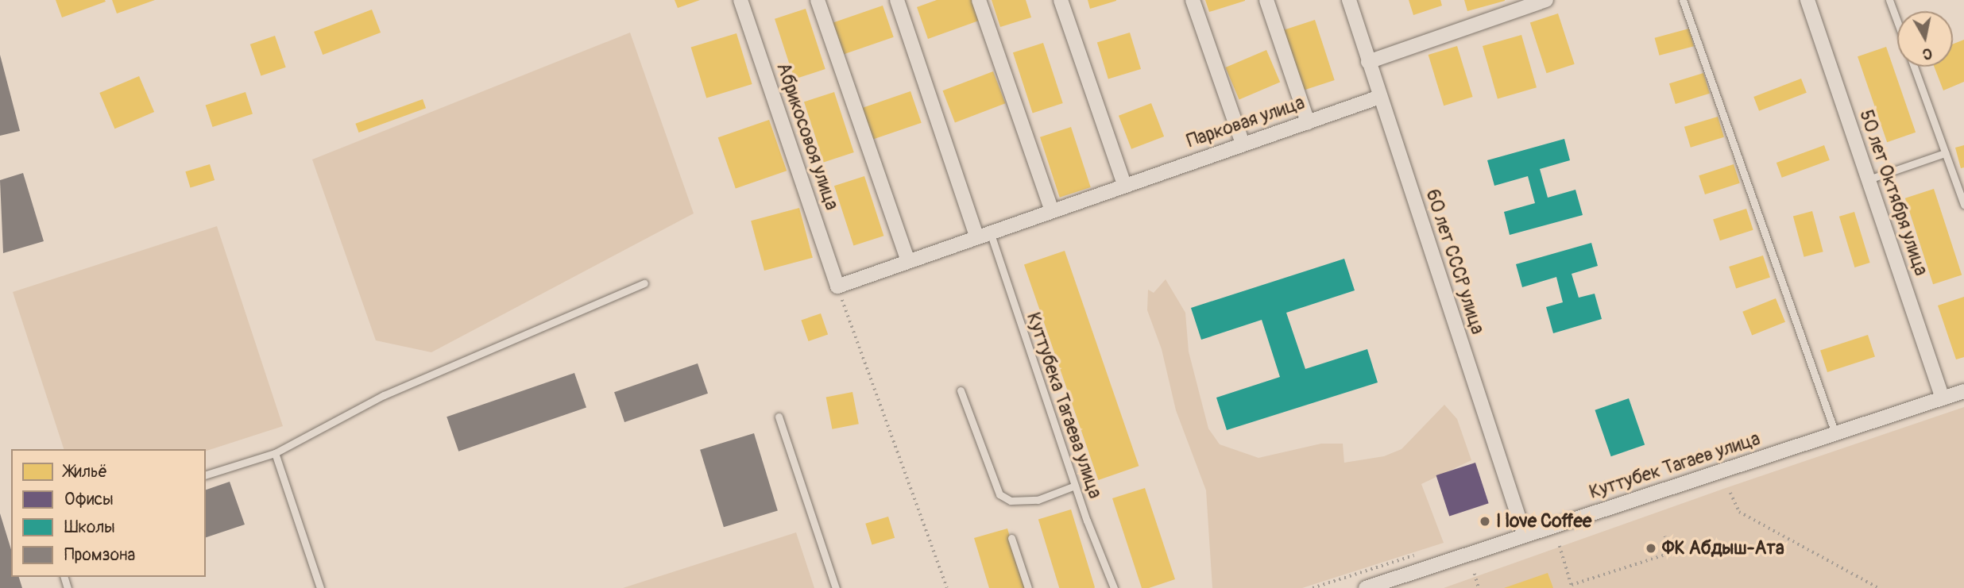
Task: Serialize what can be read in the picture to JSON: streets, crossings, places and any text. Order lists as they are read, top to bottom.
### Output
{
  "streets": {
    "street": [
      "Парковая улица",
      "Абрикосовоя улица",
      "50 лет Октября улица",
      "60 лет СССР улица",
      "Куттубек Тагаев улица"
    ],
    "lane": ["Куттубека Тагаева улица"]
  },
  "crossings": [
    ["Парковая улица", "Абрикосовоя улица"],
    ["Парковая улица", "60 лет СССР улица"],
    ["Парковая улица", "Куттубека Тагаева улица"],
    ["50 лет Октября улица", "Куттубек Тагаев улица"],
    ["60 лет СССР улица", "Куттубек Тагаев улица"]
  ],
  "places": ["I love Coffee", "ФК Абдыш-Ата"],
  "legend": [
    "Жильё",
    "Офисы",
    "Школы",
    "Промзона"
  ],
  "north": "bottom"
}
